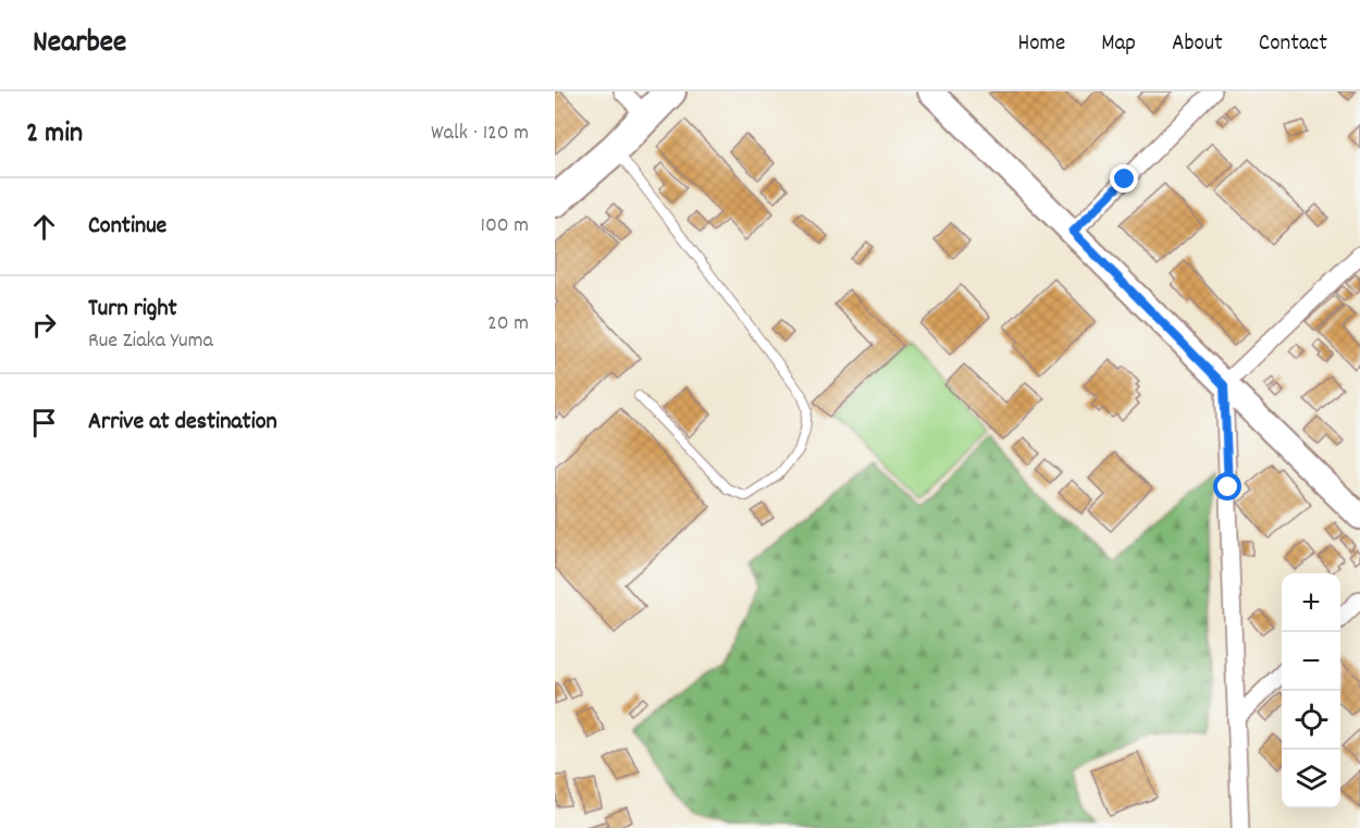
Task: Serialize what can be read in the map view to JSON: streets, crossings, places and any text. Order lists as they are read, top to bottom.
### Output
{
  "page": {
    "header": "Nearbee",
    "nav": [
      "Home",
      "Map",
      "About",
      "Contact"
    ],
    "heading": ["2 min", "Walk · 120 m"],
    "list": [
      ["Continue", "100 m"],
      ["Turn right", "Rue Ziaka Yuma", "20 m"],
      "Arrive at destination"
    ],
    "map_buttons": ["+", "−"]
  }
}
